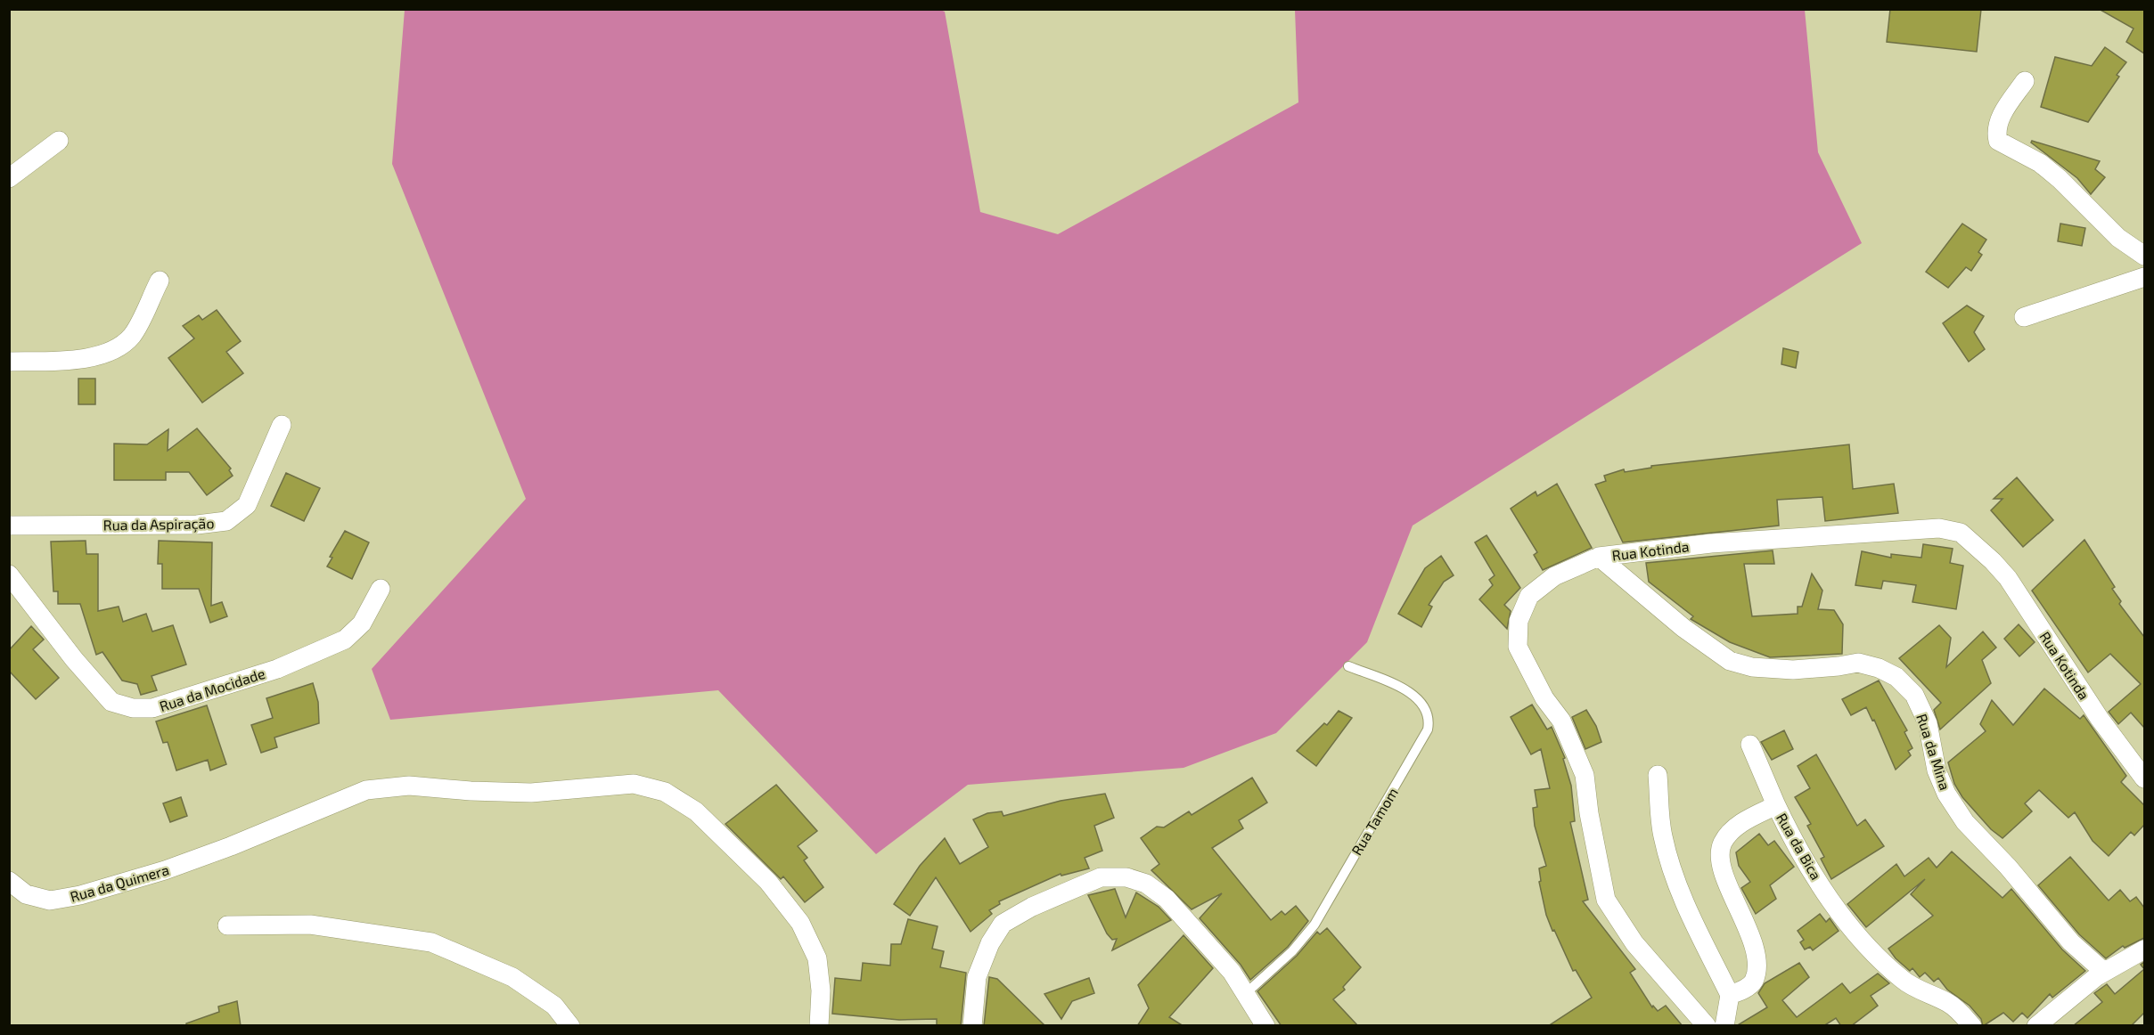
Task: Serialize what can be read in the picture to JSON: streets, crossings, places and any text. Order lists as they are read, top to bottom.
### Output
{
  "streets": {
    "street": [
      "Rua da Aspiração",
      "Rua Kotinda",
      "Rua da Mocidade",
      "Rua da Mina",
      "Rua da Bica",
      "Rua da Quimera"
    ],
    "lane": ["Rua Tamom"]
  },
  "crossings": [
    ["Rua Kotinda", "Rua da Mina"]
  ]
}
